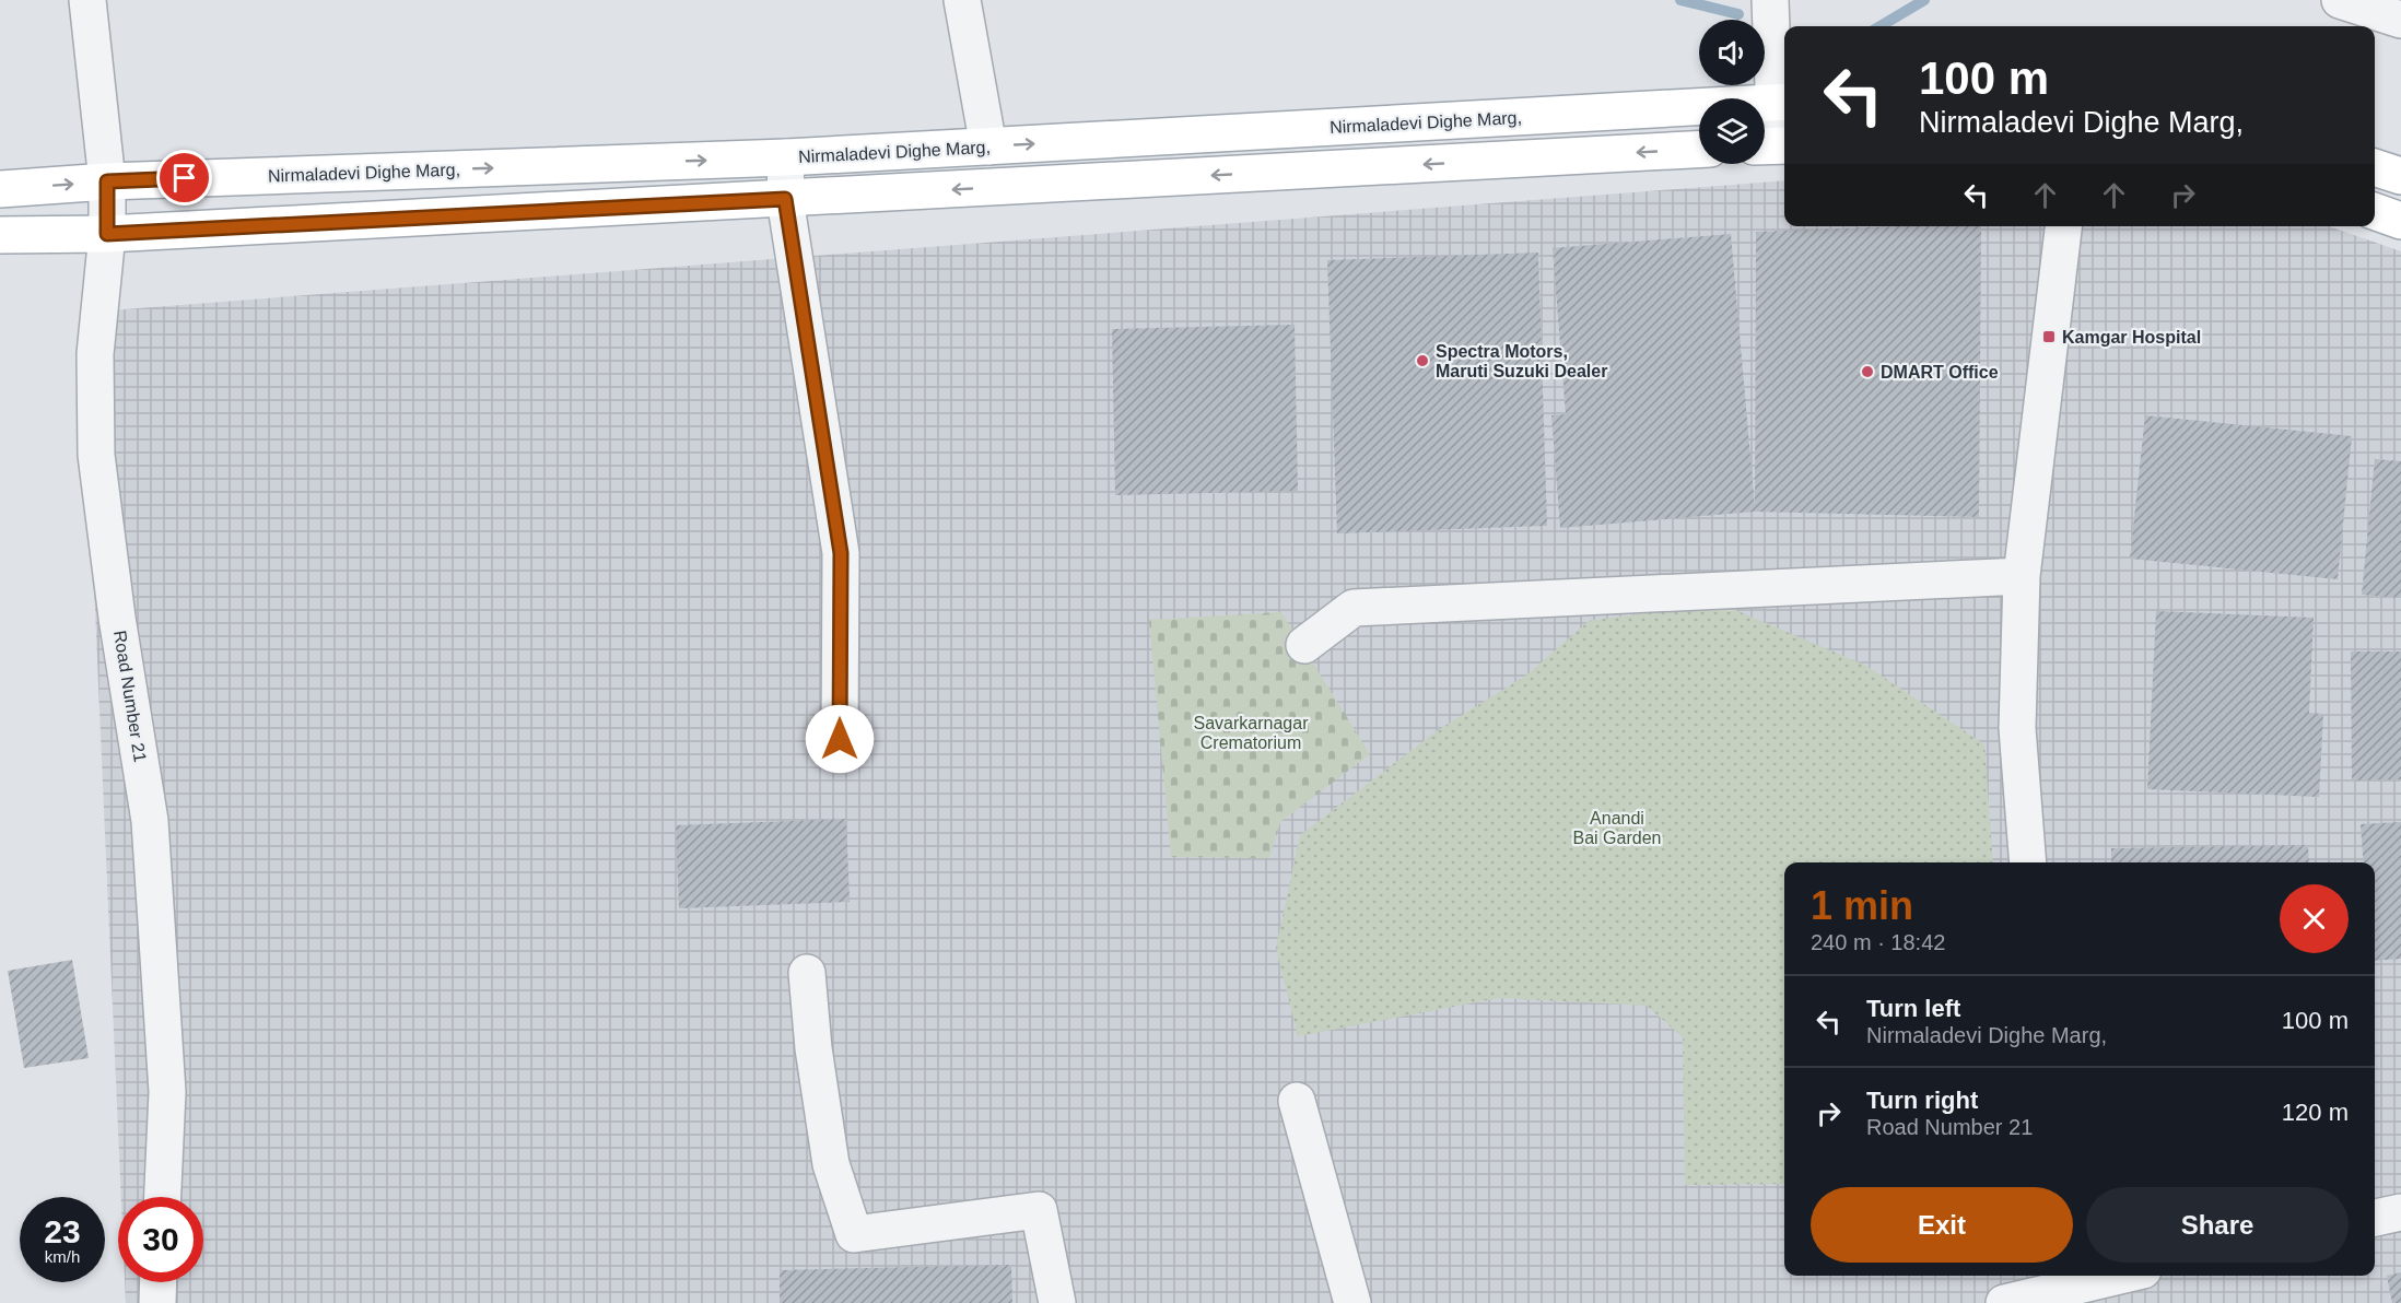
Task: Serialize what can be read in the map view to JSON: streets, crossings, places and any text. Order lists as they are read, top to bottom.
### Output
{
  "streets": {
    "main road": ["Nirmaladevi Dighe Marg,"],
    "street": ["Road Number 21"]
  },
  "crossings": [
    ["Nirmaladevi Dighe Marg,", "Road Number 21"]
  ],
  "parks": ["Savarkarnagar Crematorium", "Anandi Bai Garden"],
  "places": {
    "transit": ["Kamgar Hospital"],
    "other": ["Spectra Motors, Maruti Suzuki Dealer", "DMART Office"]
  },
  "page": {
    "turn": ["100 m", "Nirmaladevi Dighe Marg,"],
    "heading": ["1 min", "240 m · 18:42"],
    "list": [
      {
        "name": "Turn left",
        "note": "Nirmaladevi Dighe Marg,",
        "value": "100 m"
      },
      {
        "name": "Turn right",
        "note": "Road Number 21",
        "value": "120 m"
      }
    ],
    "buttons": ["Exit", "Share"],
    "speed": "23 km/h",
    "limit": "30"
  }
}
